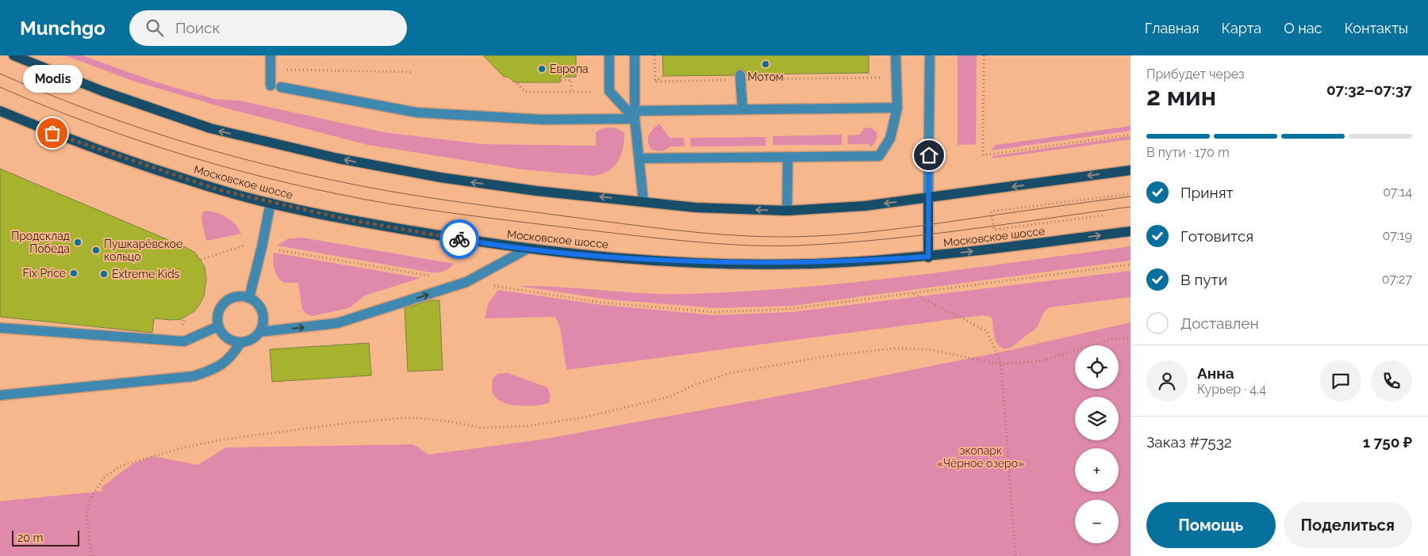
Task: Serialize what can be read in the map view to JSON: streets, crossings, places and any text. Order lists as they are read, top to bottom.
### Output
{
  "streets": {
    "main road": ["Московское шоссе"]
  },
  "parks": ["экопарк «Чёрное озеро»"],
  "places": [
    "Мотом",
    "Европа",
    "Modis",
    "Продсклад Победа",
    "Пушкарёвское кольцо",
    "Fix Price",
    "Extreme Kids"
  ],
  "scale_bar": "20 m",
  "page": {
    "header": "Munchgo",
    "search": "Поиск",
    "nav": [
      "Главная",
      "Карта",
      "О нас",
      "Контакты"
    ],
    "heading": ["2 мин", "Прибудет через", "07:32–07:37"],
    "panel": [
      "Анна",
      "Курьер · 4.4",
      "Заказ #7532",
      "1 750 ₽"
    ],
    "bubble": "Modis",
    "bar": "В пути · 170 m",
    "list": [
      ["Принят", "07:14"],
      ["Готовится", "07:19"],
      ["В пути", "07:27"],
      "Доставлен"
    ],
    "map_buttons": ["+", "−"],
    "buttons": ["Помощь", "Поделиться"],
    "scale": "20 m"
  }
}
